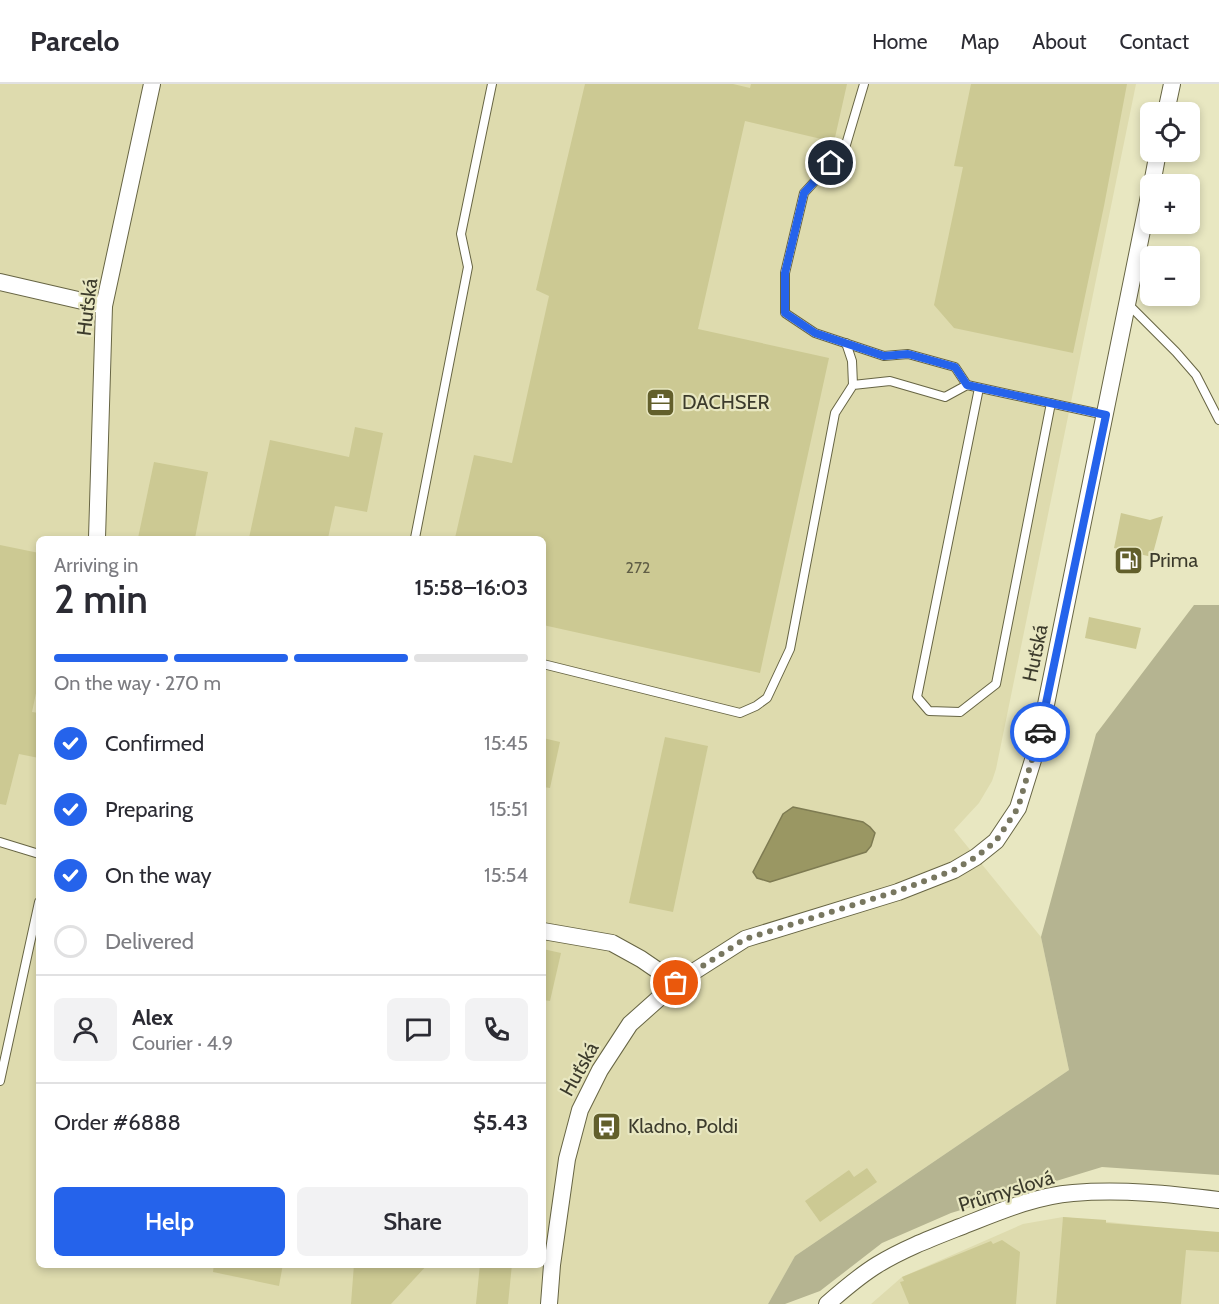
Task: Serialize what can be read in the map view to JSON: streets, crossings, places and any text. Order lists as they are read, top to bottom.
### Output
{
  "streets": {
    "street": ["Huťská", "Průmyslová"]
  },
  "places": {
    "office": ["DACHSER"],
    "fuel station": ["Prima"],
    "bus stop": ["Kladno, Poldi"]
  },
  "house_numbers": ["272"],
  "page": {
    "header": "Parcelo",
    "nav": [
      "Home",
      "Map",
      "About",
      "Contact"
    ],
    "map_buttons": ["+", "−"],
    "heading": ["2 min", "Arriving in", "15:58–16:03"],
    "panel": [
      "Alex",
      "Courier · 4.9",
      "Order #6888",
      "$5.43"
    ],
    "bar": "On the way · 270 m",
    "list": [
      ["Confirmed", "15:45"],
      ["Preparing", "15:51"],
      ["On the way", "15:54"],
      "Delivered"
    ],
    "buttons": ["Help", "Share"]
  }
}
